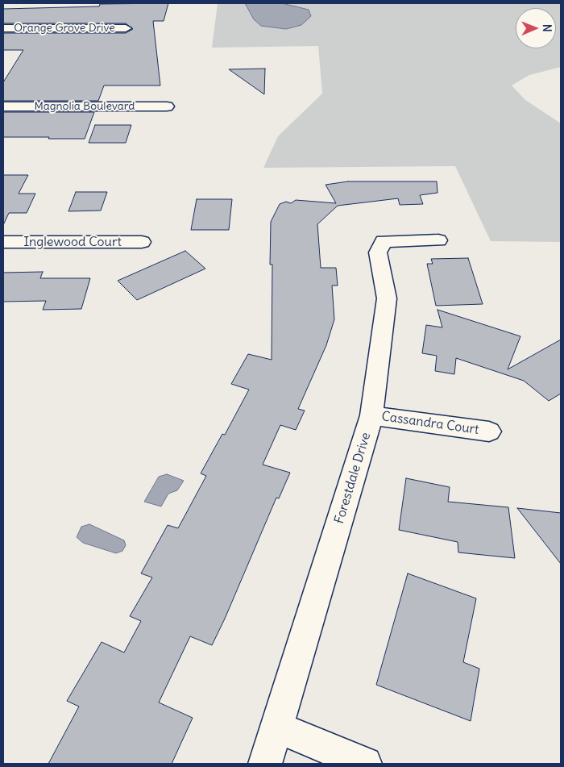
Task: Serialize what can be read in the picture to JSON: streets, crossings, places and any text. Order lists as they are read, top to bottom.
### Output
{
  "streets": {
    "street": [
      "Orange Grove Drive",
      "Magnolia Boulevard",
      "Inglewood Court",
      "Cassandra Court",
      "Forestdale Drive"
    ]
  },
  "crossings": [
    ["Cassandra Court", "Forestdale Drive"]
  ],
  "north": "right"
}
